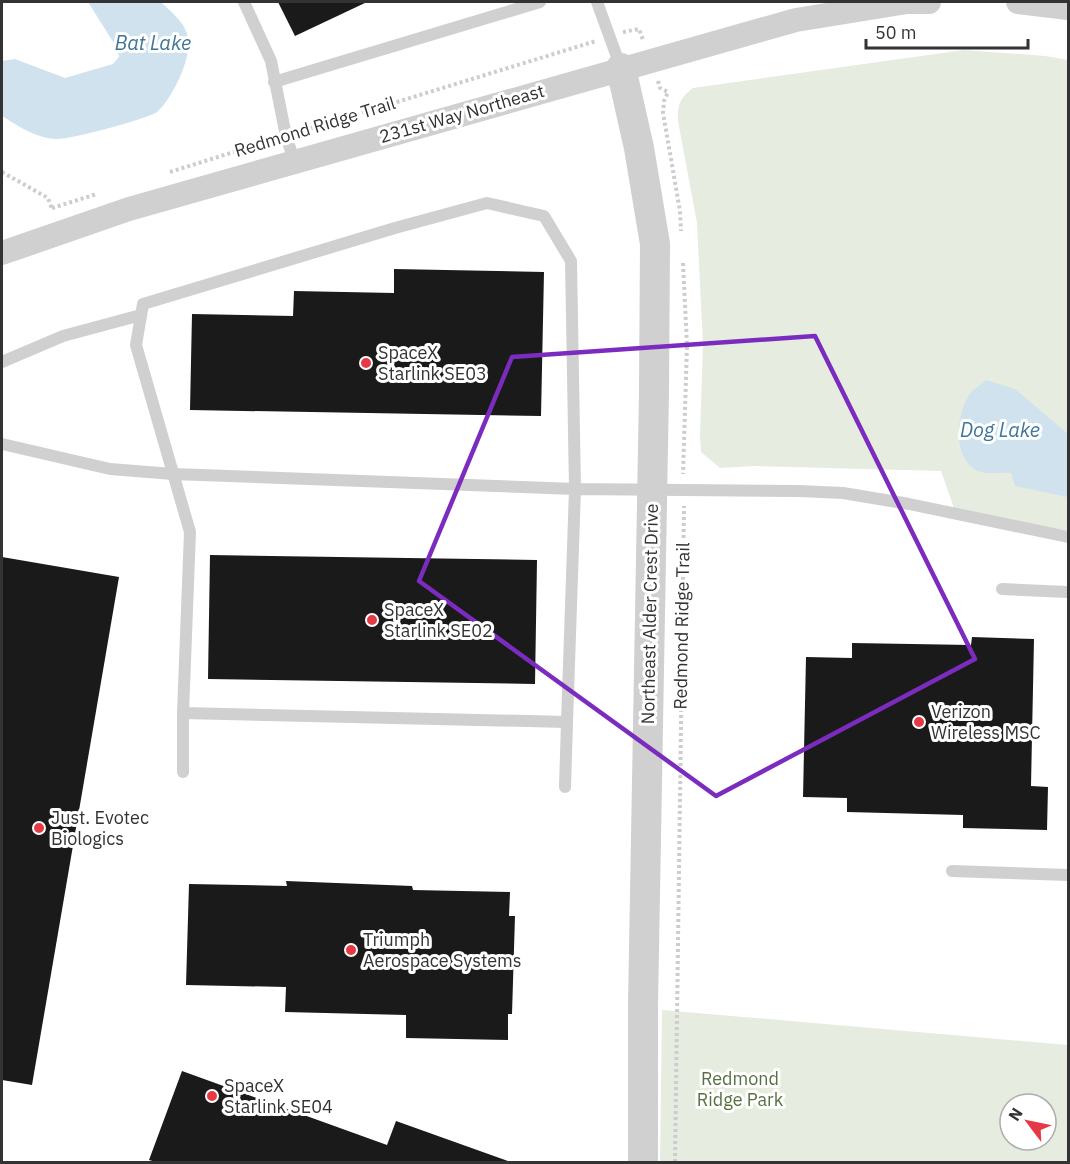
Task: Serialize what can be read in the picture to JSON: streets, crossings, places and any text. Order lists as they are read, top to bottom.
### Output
{
  "streets": {
    "street": ["231st Way Northeast", "Northeast Alder Crest Drive"],
    "path": ["Redmond Ridge Trail"]
  },
  "crossings": [
    ["231st Way Northeast", "Northeast Alder Crest Drive"]
  ],
  "water": ["Bat Lake", "Dog Lake"],
  "parks": ["Redmond Ridge Park"],
  "places": [
    "SpaceX Starlink SE03",
    "SpaceX Starlink SE02",
    "Verizon Wireless MSC",
    "Just. Evotec Biologics",
    "Triumph Aerospace Systems",
    "SpaceX Starlink SE04"
  ],
  "scale_bar": "50 m",
  "north": "top left"
}
